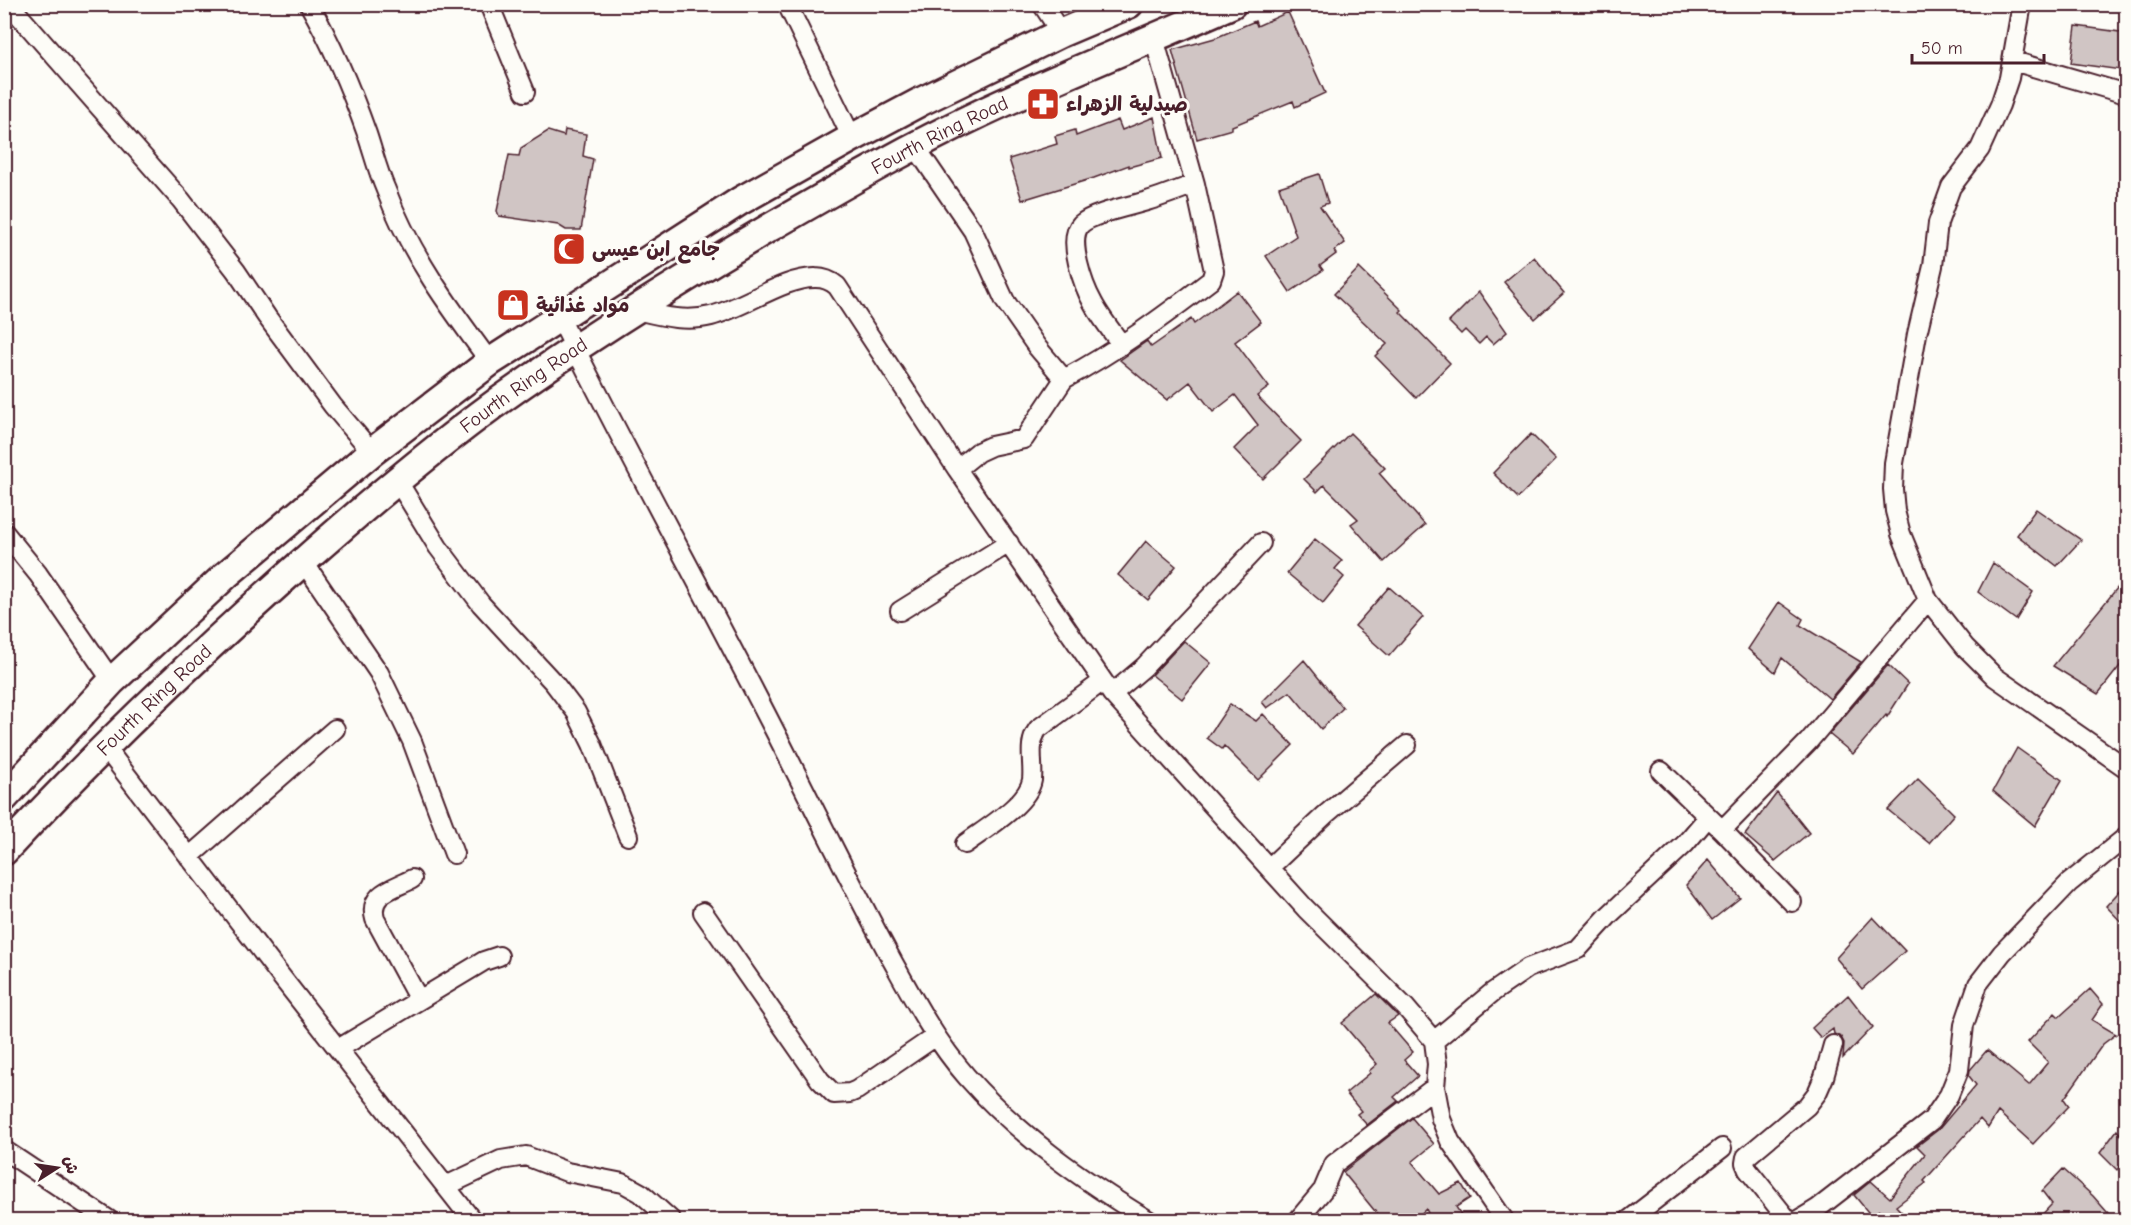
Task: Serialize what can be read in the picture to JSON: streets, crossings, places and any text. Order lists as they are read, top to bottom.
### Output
{
  "streets": {
    "main road": ["Fourth Ring Road"]
  },
  "places": {
    "pharmacy": ["صيدلية الزهراء"],
    "mosque": ["جامع ابن عيسى"],
    "shop": ["مواد غذائية"]
  },
  "scale_bar": "50 m",
  "north": "right"
}
